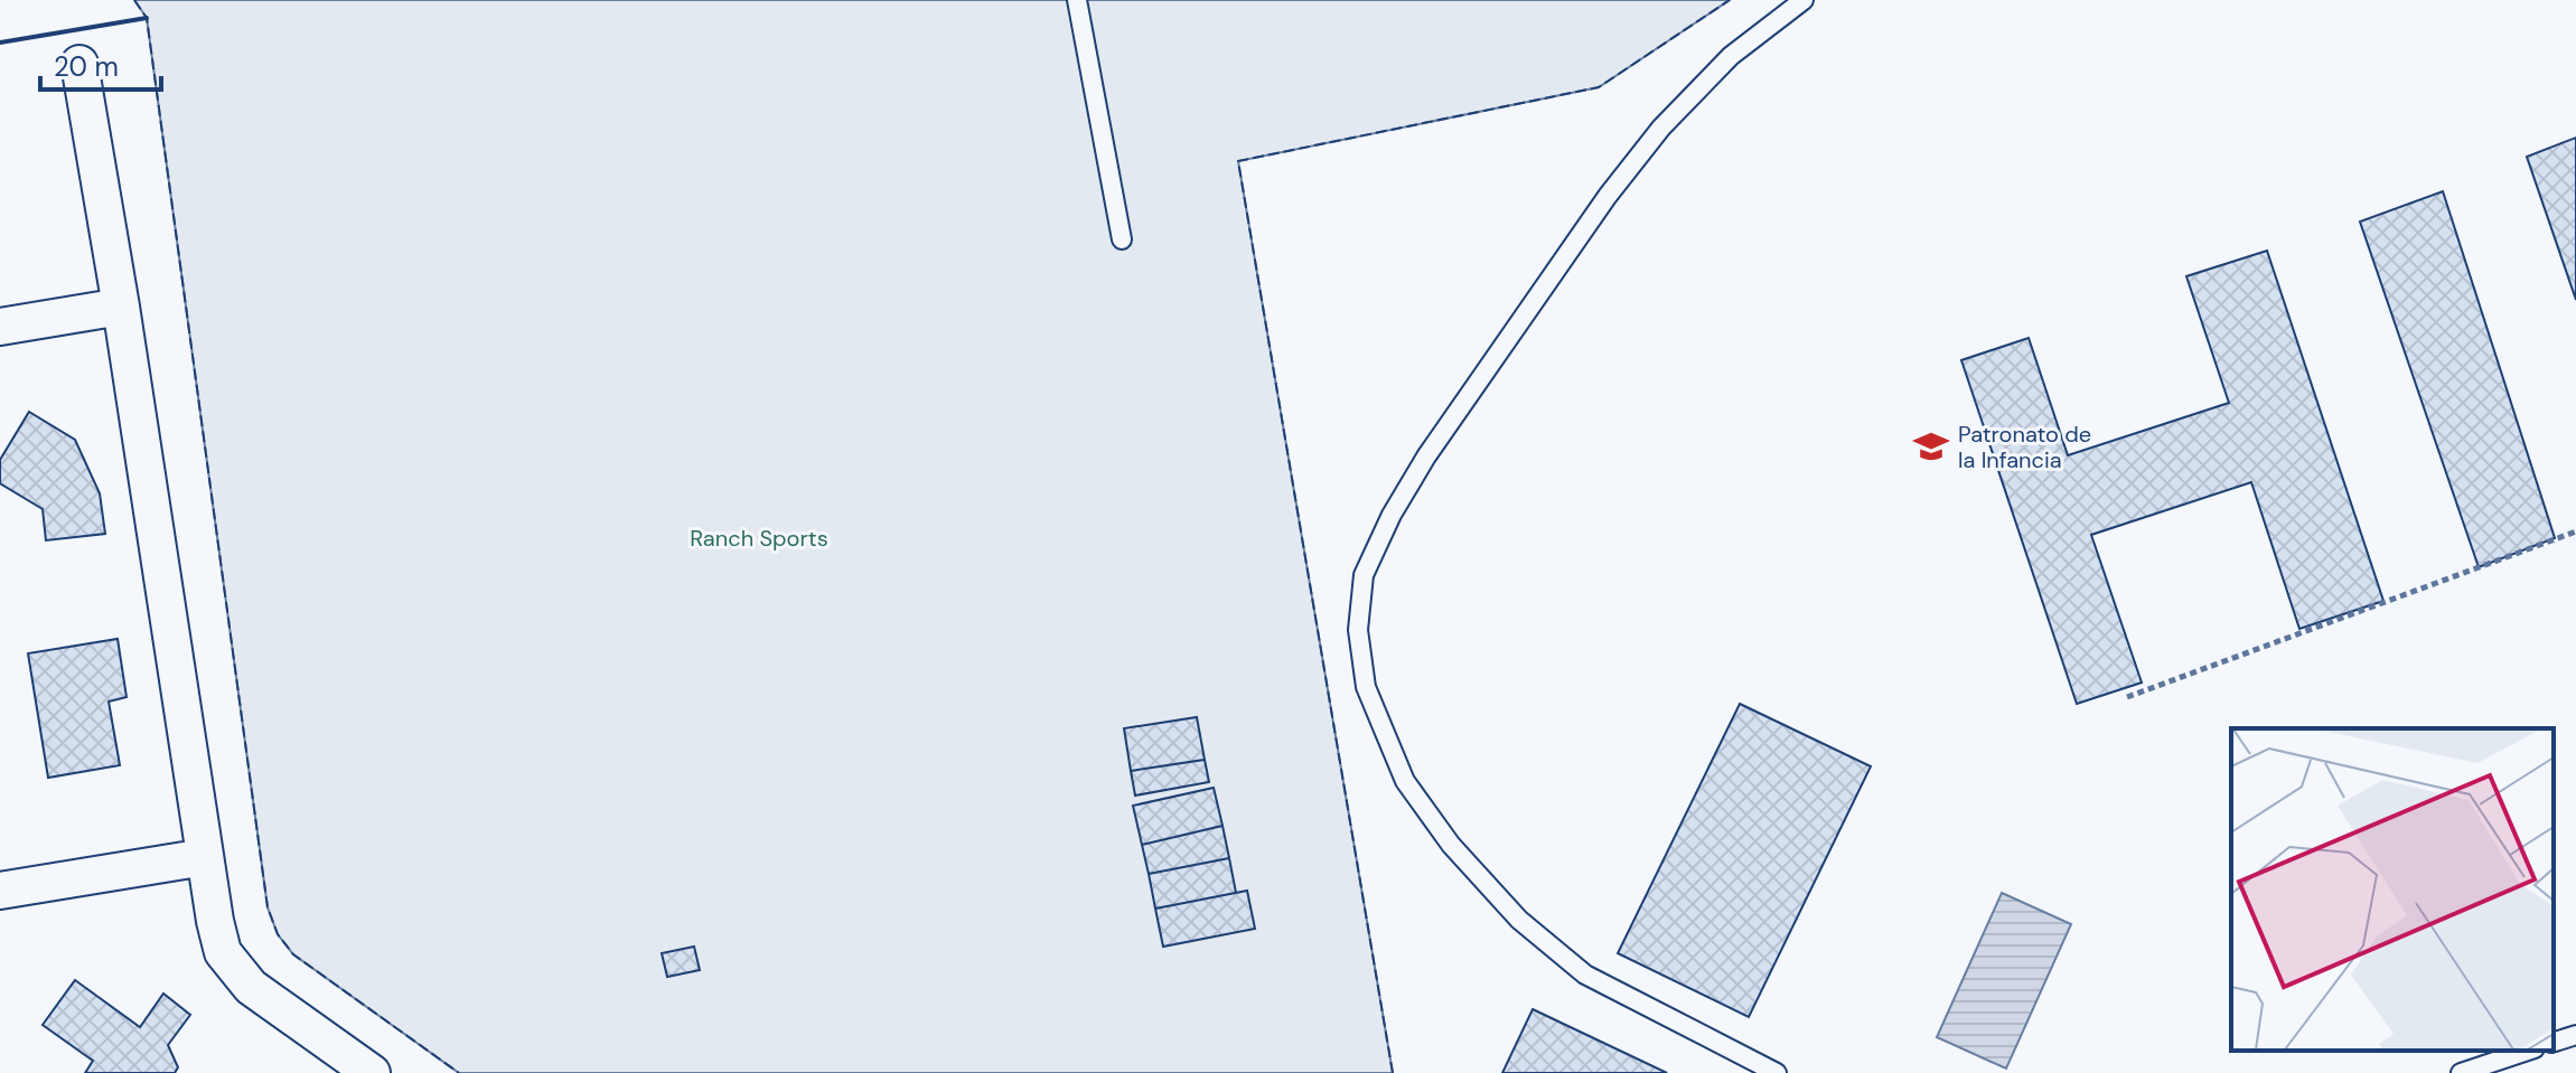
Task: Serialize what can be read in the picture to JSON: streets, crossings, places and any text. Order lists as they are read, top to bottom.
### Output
{
  "parks": ["Ranch Sports"],
  "places": {
    "school or university": ["Patronato de la Infancia"]
  },
  "scale_bar": "20 m"
}
